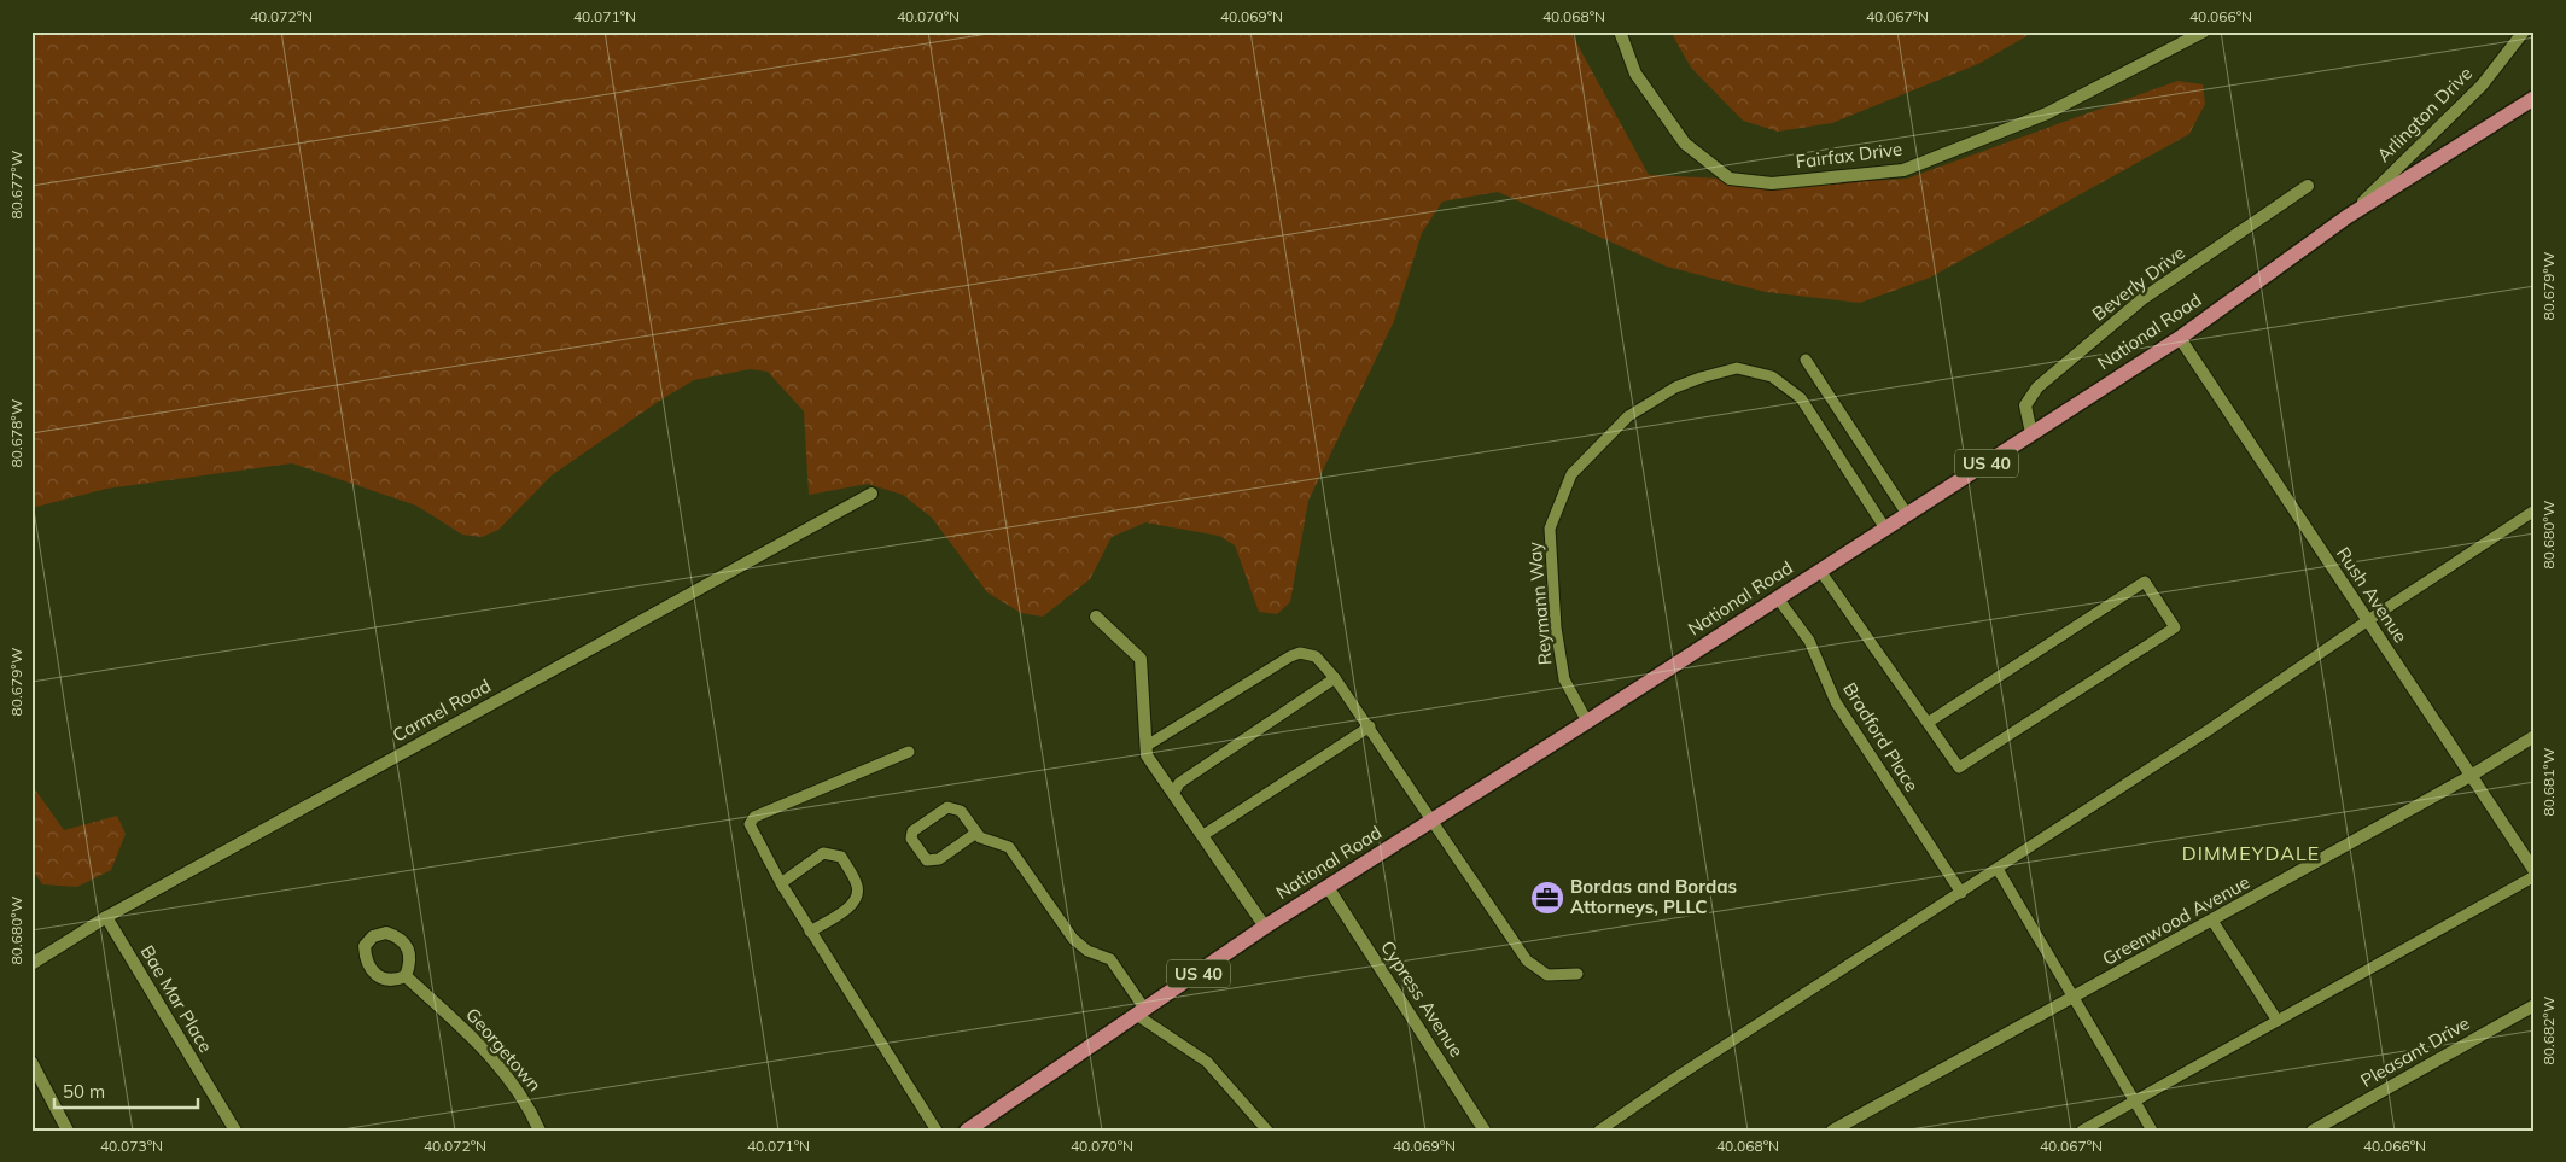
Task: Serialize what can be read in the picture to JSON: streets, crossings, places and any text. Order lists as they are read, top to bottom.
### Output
{
  "streets": {
    "main road": ["National Road", "US 40"],
    "street": [
      "Arlington Drive",
      "Fairfax Drive",
      "Beverly Drive",
      "Rush Avenue",
      "Carmel Road",
      "Greenwood Avenue",
      "Bae Mar Place",
      "Cypress Avenue",
      "Georgetown",
      "Pleasant Drive"
    ],
    "lane": ["Reymann Way", "Bradford Place"]
  },
  "crossings": [
    ["Arlington Drive", "National Road"],
    ["Beverly Drive", "National Road"],
    ["National Road", "Rush Avenue"],
    ["National Road", "Reymann Way"],
    ["National Road", "Bradford Place"],
    ["National Road", "Cypress Avenue"],
    ["Rush Avenue", "Greenwood Avenue"],
    ["Carmel Road", "Bae Mar Place"]
  ],
  "districts": ["DIMMEYDALE"],
  "places": {
    "office": ["Bordas and Bordas Attorneys, PLLC"]
  },
  "scale_bar": "50 m",
  "coordinates": [
    "40.072°N",
    "40.071°N",
    "40.070°N",
    "40.069°N",
    "40.068°N",
    "40.067°N",
    "40.066°N",
    "80.677°W",
    "80.679°W",
    "80.678°W",
    "80.680°W",
    "80.681°W",
    "80.682°W",
    "40.073°N"
  ]
}
